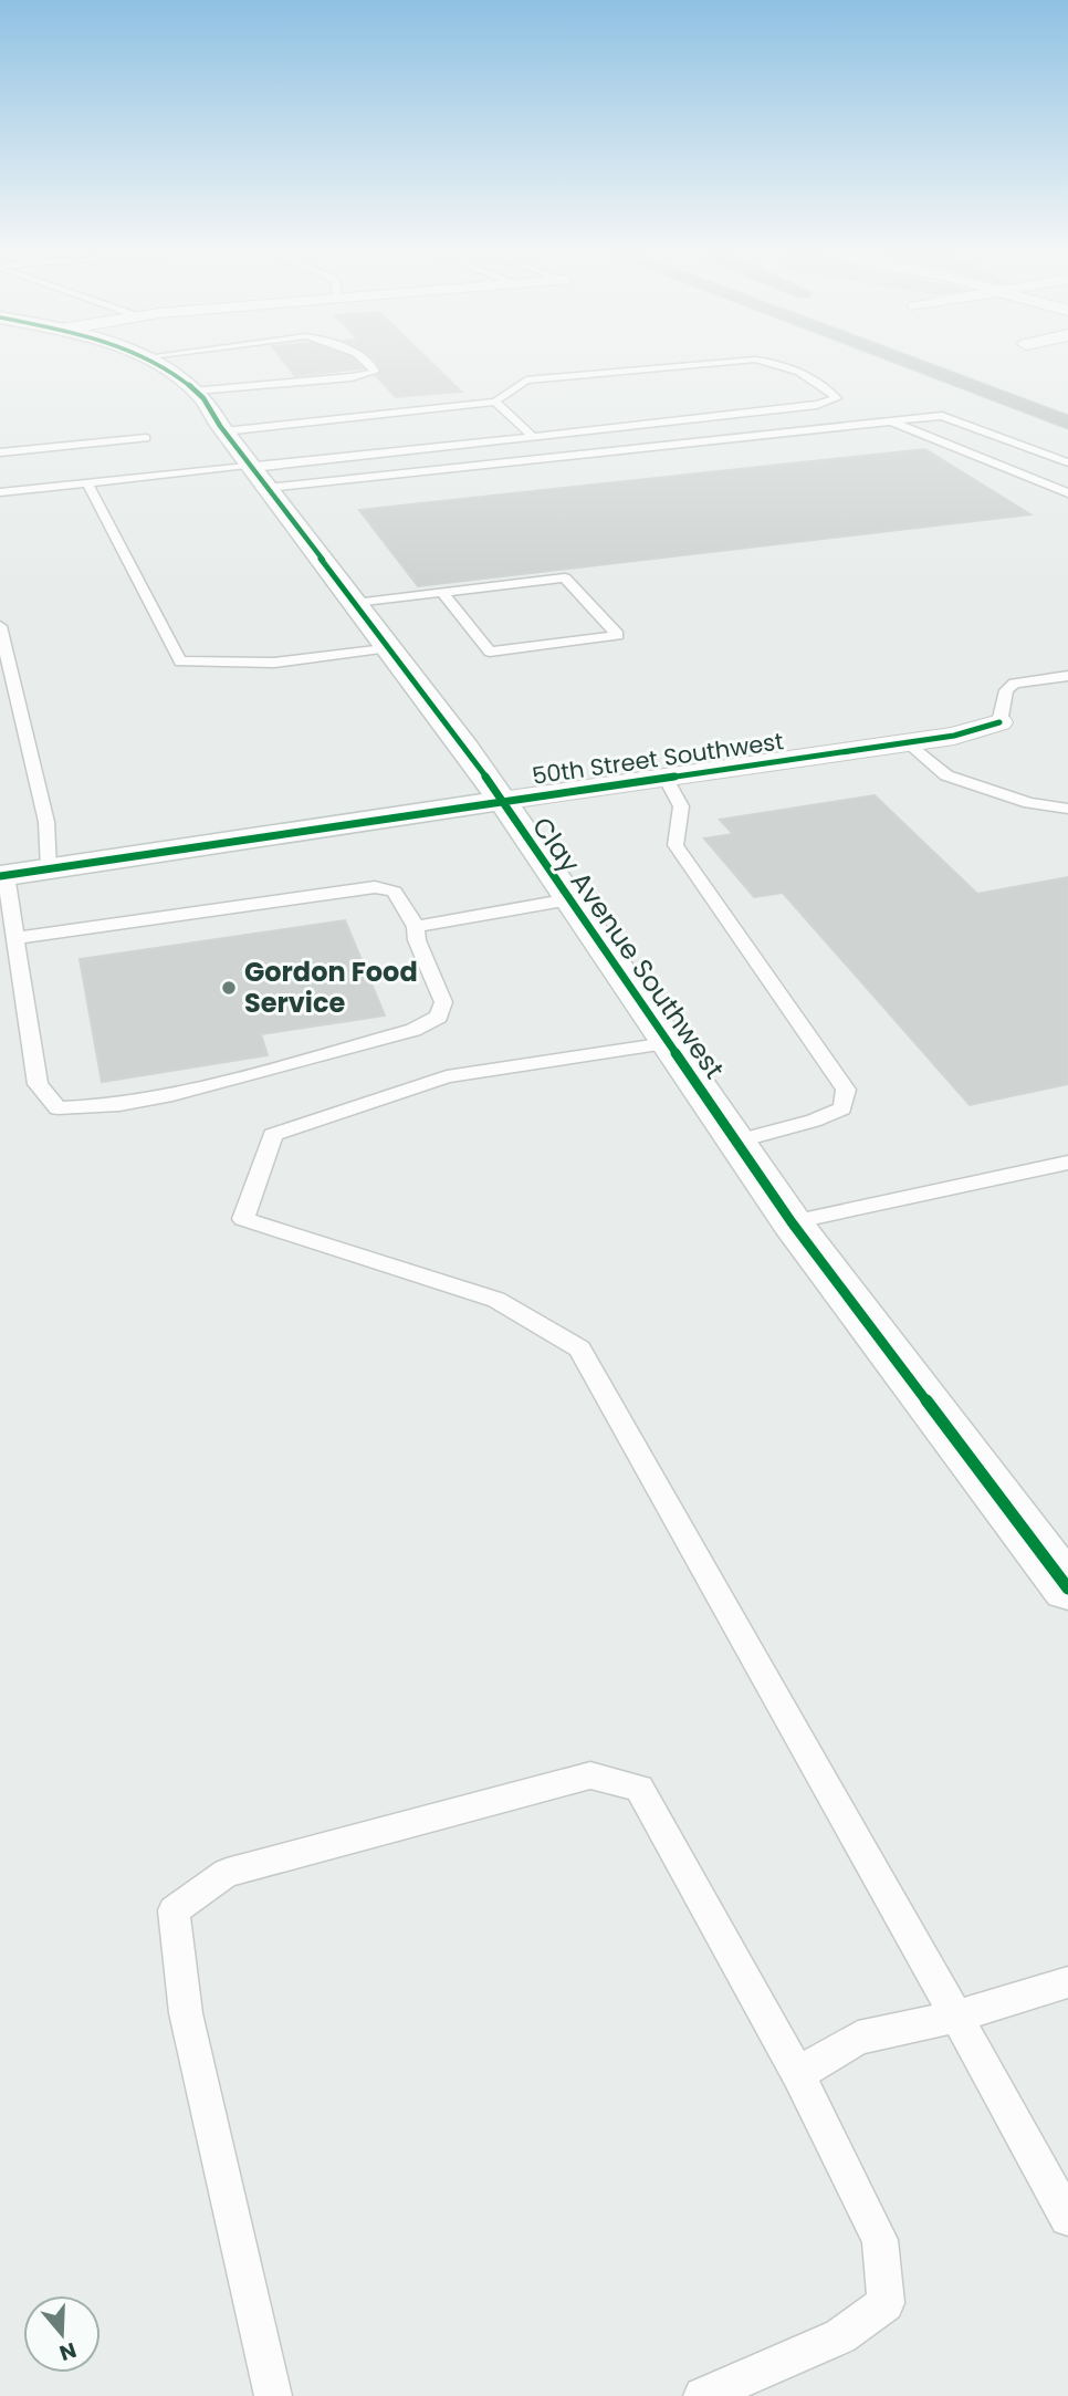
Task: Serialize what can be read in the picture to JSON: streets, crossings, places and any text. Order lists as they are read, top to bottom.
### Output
{
  "streets": {
    "street": ["50th Street Southwest", "Clay Avenue Southwest"]
  },
  "crossings": [
    ["50th Street Southwest", "Clay Avenue Southwest"]
  ],
  "places": ["Gordon Food Service"],
  "north": "bottom"
}
